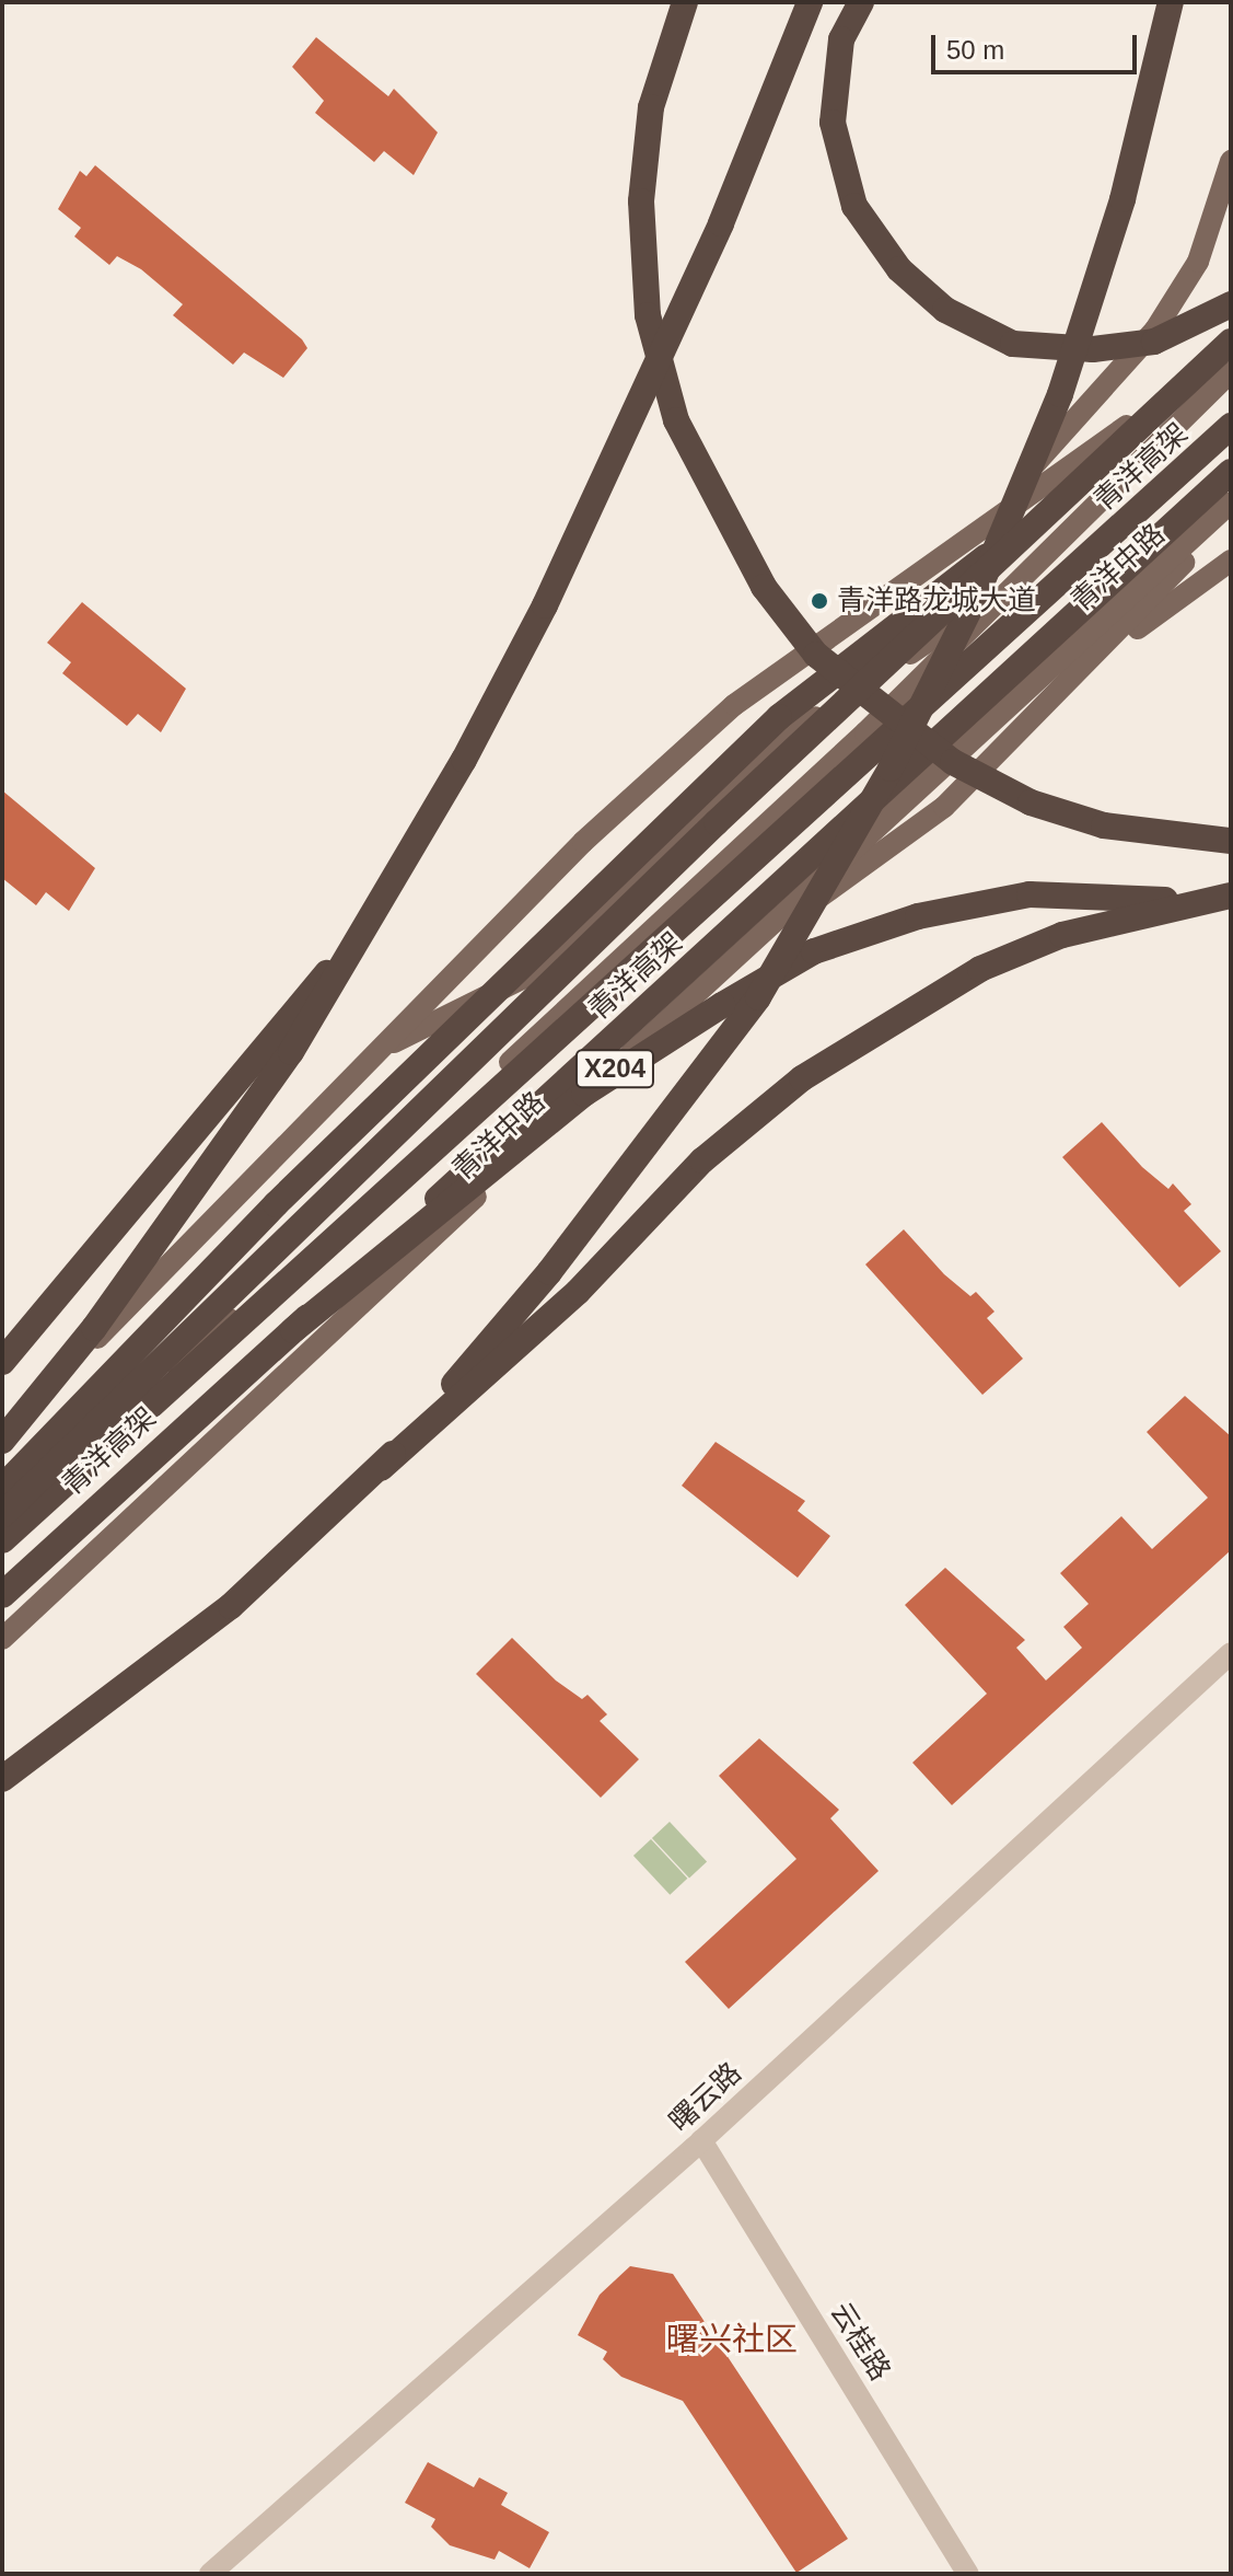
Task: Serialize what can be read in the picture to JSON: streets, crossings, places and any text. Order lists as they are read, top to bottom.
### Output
{
  "streets": {
    "highway": ["青洋高架"],
    "main road": ["青洋中路", "X204"],
    "street": ["曙云路", "云桂路"]
  },
  "crossings": [
    ["曙云路", "云桂路"]
  ],
  "districts": ["曙兴社区"],
  "places": ["青洋路龙城大道"],
  "scale_bar": "50 m"
}
